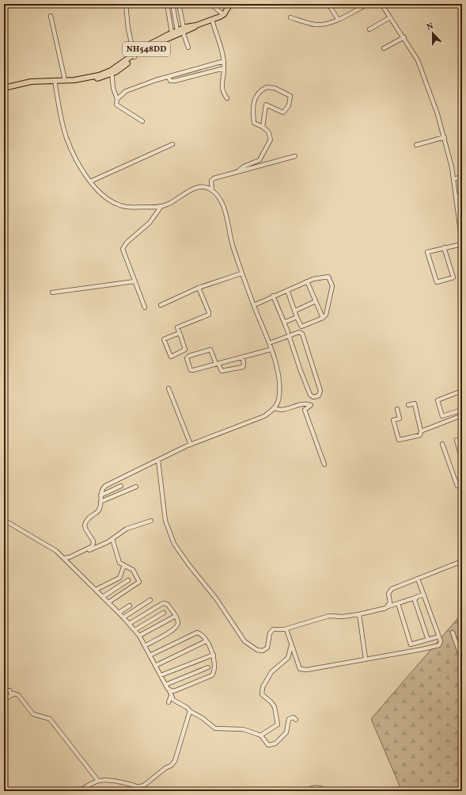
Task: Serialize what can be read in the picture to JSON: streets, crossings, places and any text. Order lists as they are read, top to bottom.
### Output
{
  "streets": {
    "highway": ["NH548DD"]
  },
  "north": "top"
}
